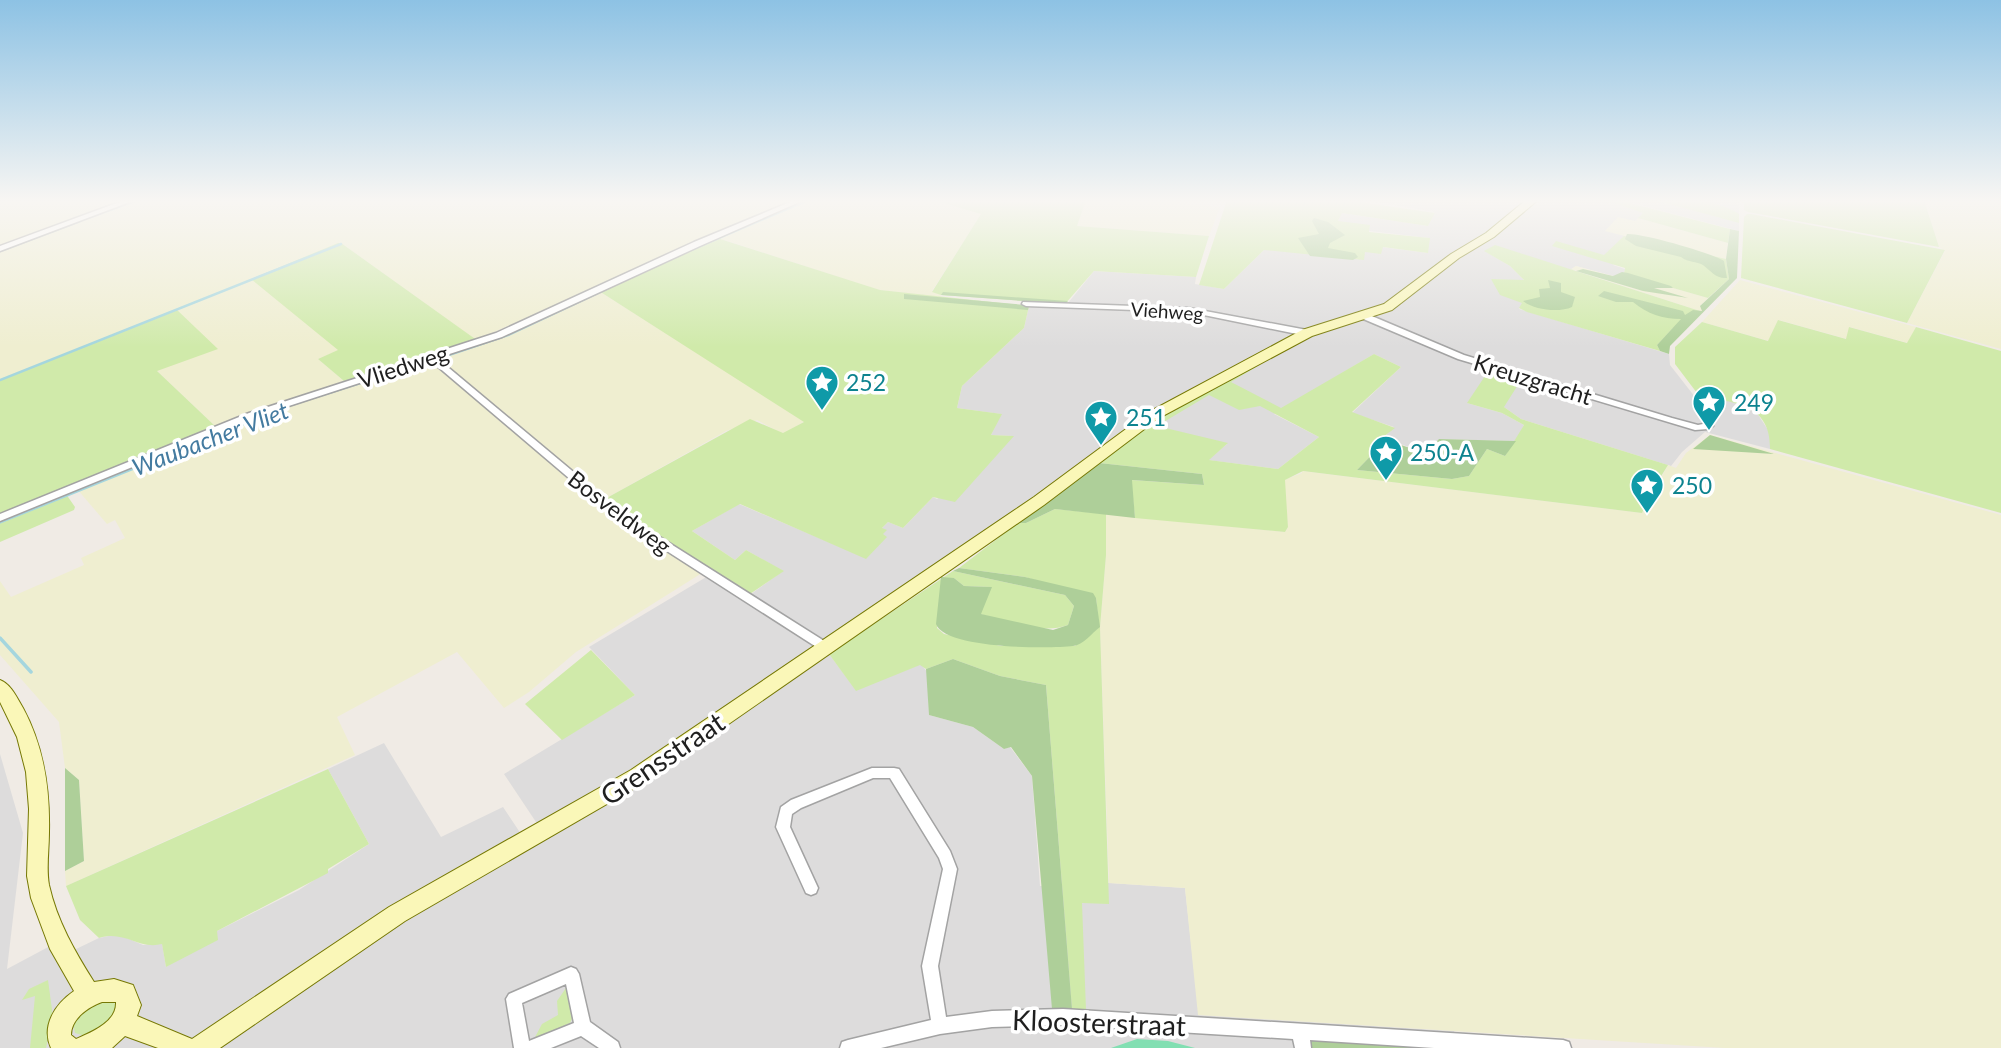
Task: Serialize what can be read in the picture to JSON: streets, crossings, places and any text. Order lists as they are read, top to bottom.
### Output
{
  "streets": {
    "main road": ["Grensstraat"],
    "street": [
      "Viehweg",
      "Vliedweg",
      "Kreuzgracht",
      "Bosveldweg",
      "Kloosterstraat"
    ]
  },
  "crossings": [
    ["Viehweg", "Grensstraat"],
    ["Vliedweg", "Bosveldweg"],
    ["Kreuzgracht", "Grensstraat"],
    ["Bosveldweg", "Grensstraat"]
  ],
  "water": ["Waubacher Vliet"],
  "places": {
    "place": [
      "252",
      "249",
      "251",
      "250-A",
      "250"
    ]
  }
}
